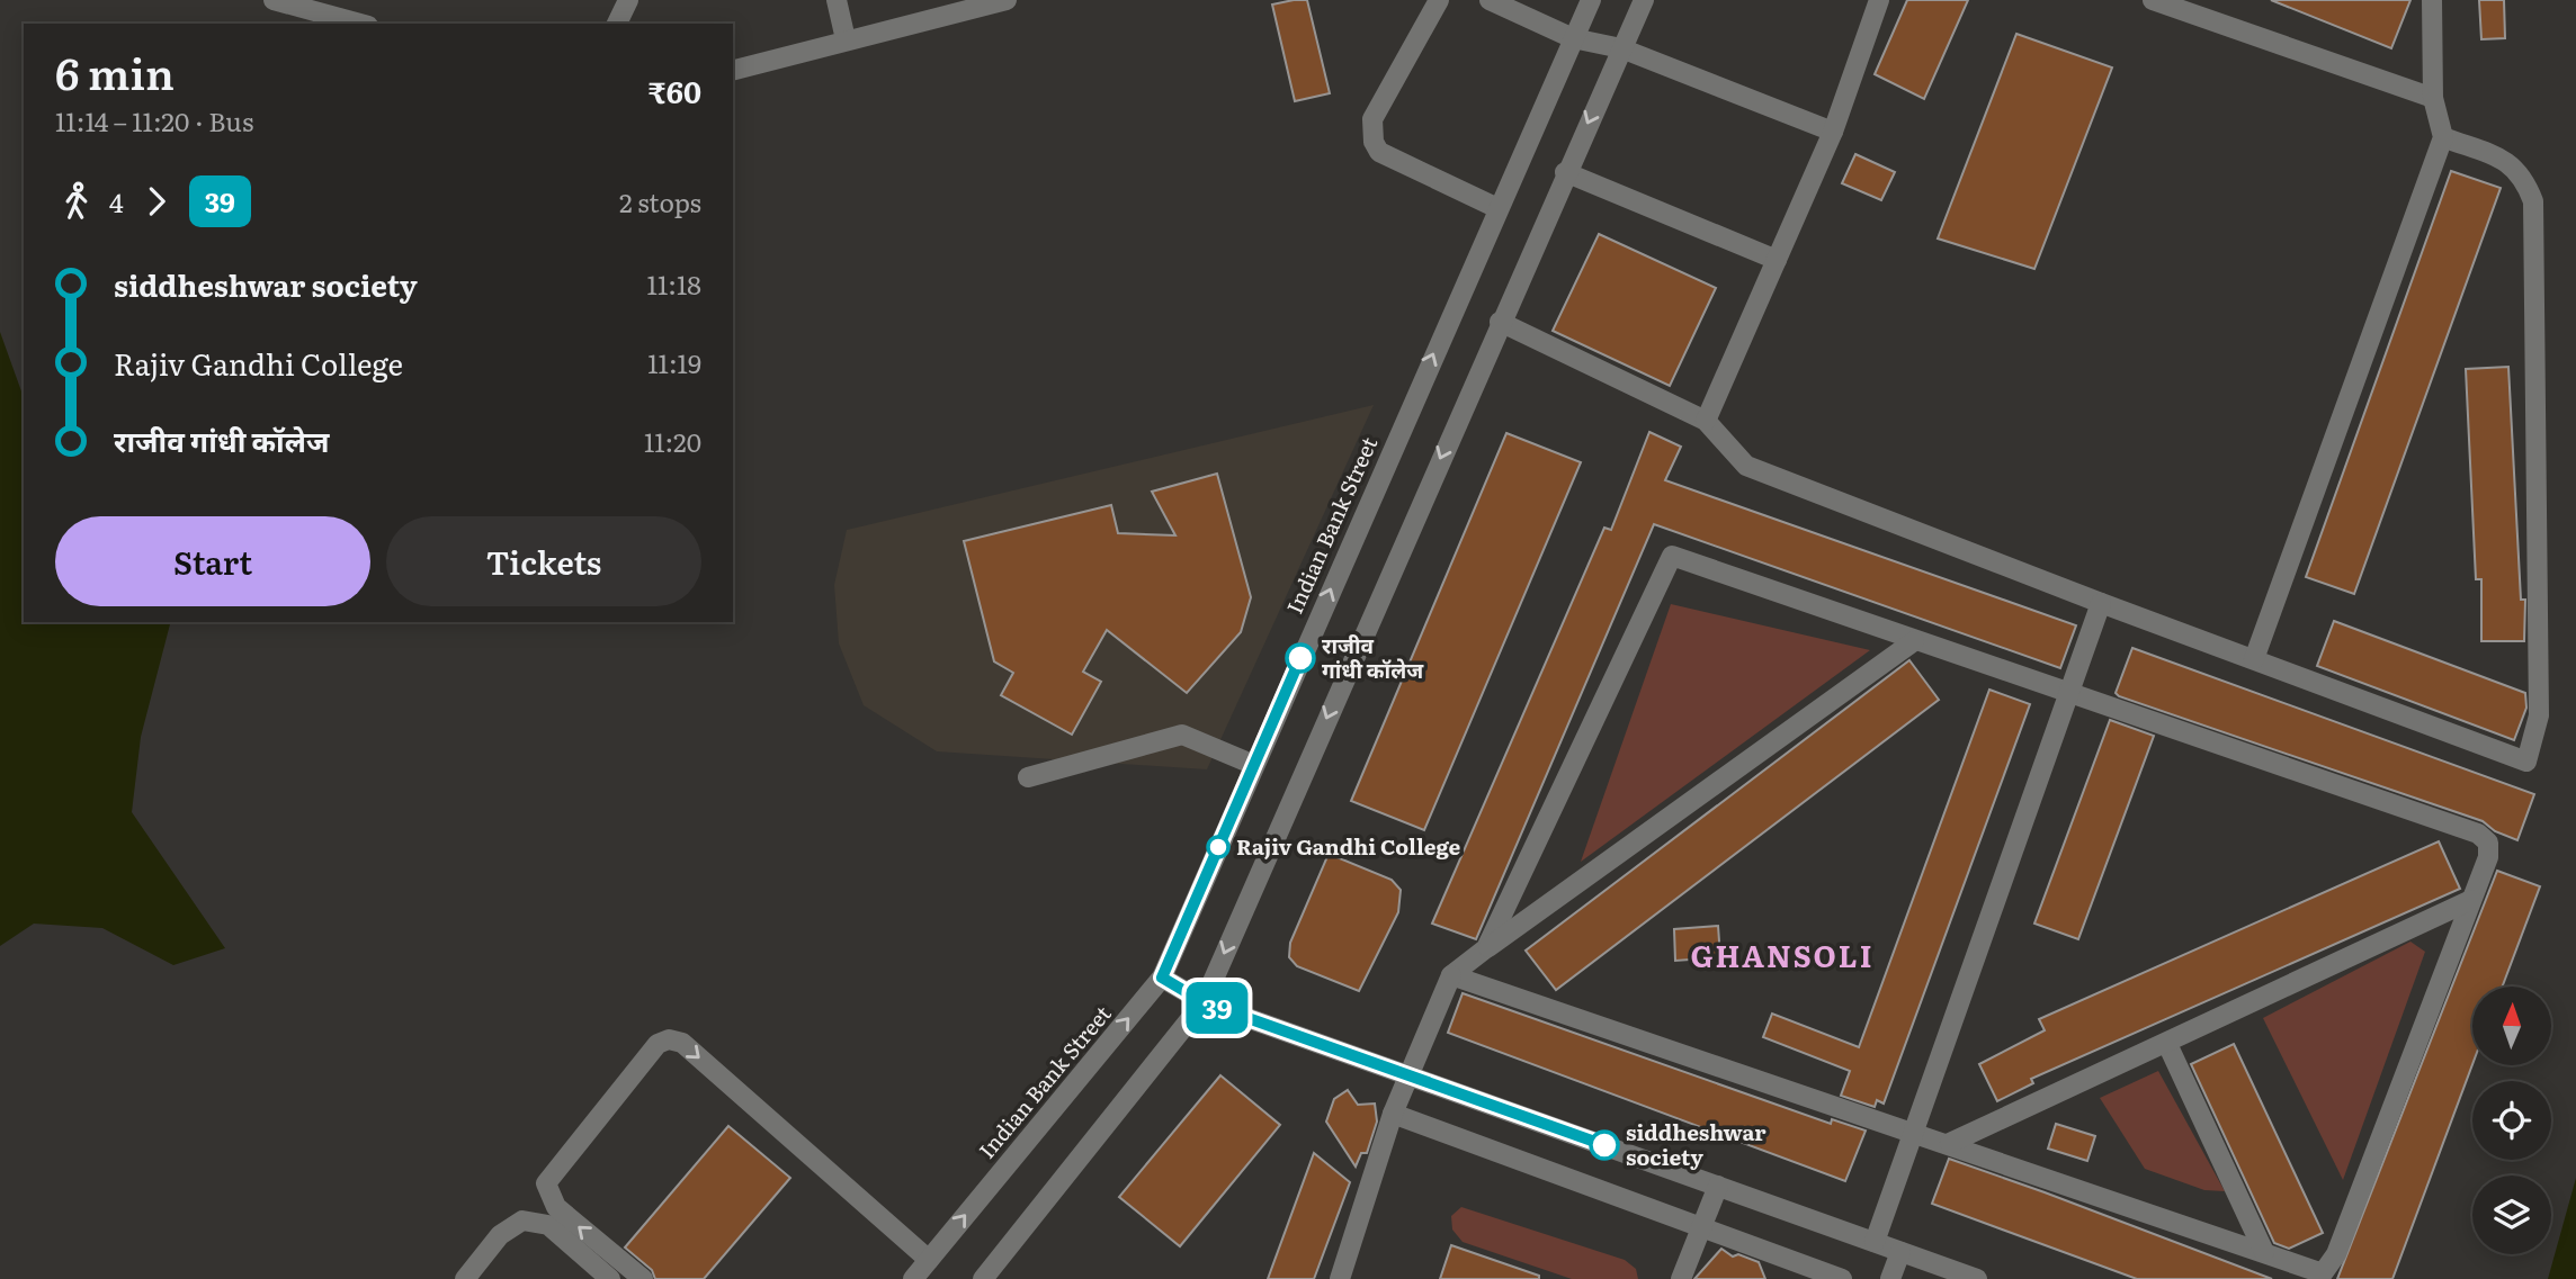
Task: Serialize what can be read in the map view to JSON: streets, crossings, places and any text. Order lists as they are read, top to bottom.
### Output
{
  "streets": {
    "street": ["Indian Bank Street"]
  },
  "districts": ["GHANSOLI"],
  "places": ["राजीव गांधी कॉलेज", "Rajiv Gandhi College", "siddheshwar society"],
  "lines": ["bus line 39"],
  "north": "top",
  "page": {
    "on_map": "39",
    "heading": ["6 min", "11:14 – 11:20 · Bus", "₹60"],
    "legs": ["4", "39", "2 stops"],
    "list": [
      {
        "name": "siddheshwar society",
        "value": "11:18"
      },
      {
        "name": "Rajiv Gandhi College",
        "value": "11:19"
      },
      {
        "name": "राजीव गांधी कॉलेज",
        "value": "11:20"
      }
    ],
    "buttons": ["Start", "Tickets"]
  }
}
